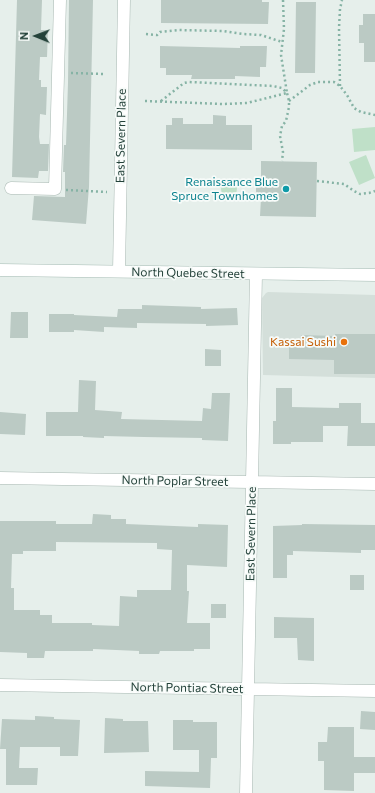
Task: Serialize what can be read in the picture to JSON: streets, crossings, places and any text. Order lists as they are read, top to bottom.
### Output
{
  "streets": {
    "street": [
      "East Severn Place",
      "North Quebec Street",
      "North Poplar Street",
      "North Pontiac Street"
    ]
  },
  "crossings": [
    ["East Severn Place", "North Quebec Street"],
    ["East Severn Place", "North Poplar Street"],
    ["East Severn Place", "North Pontiac Street"]
  ],
  "places": ["Renaissance Blue Spruce Townhomes", "Kassai Sushi"],
  "north": "left"
}
